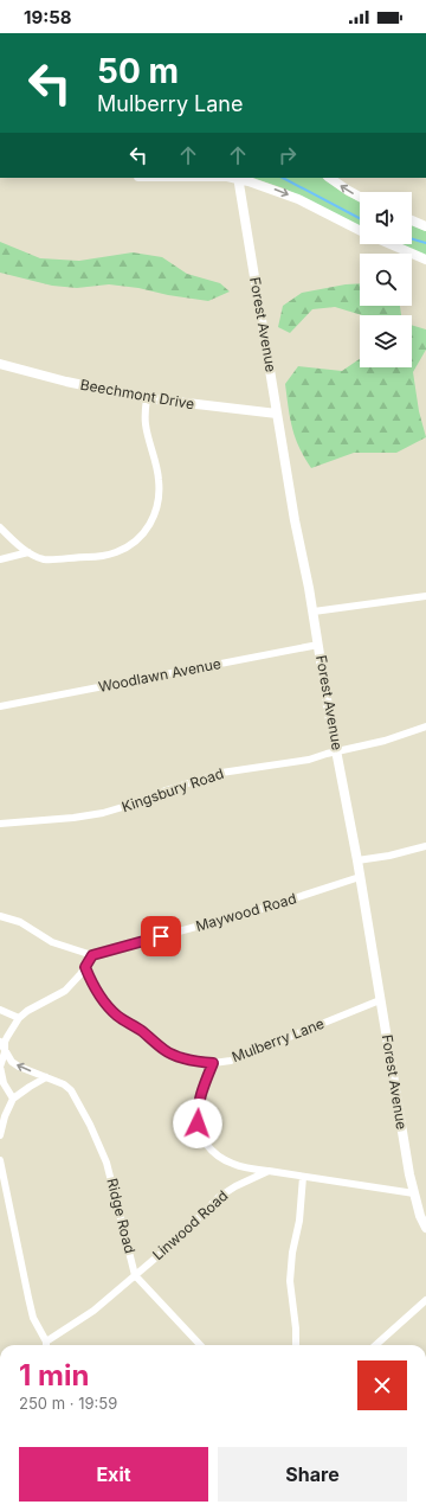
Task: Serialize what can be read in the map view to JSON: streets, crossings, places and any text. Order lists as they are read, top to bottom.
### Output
{
  "streets": {
    "street": [
      "Forest Avenue",
      "Beechmont Drive",
      "Woodlawn Avenue",
      "Kingsbury Road",
      "Maywood Road",
      "Mulberry Lane",
      "Ridge Road",
      "Linwood Road"
    ]
  },
  "crossings": [
    ["Forest Avenue", "Beechmont Drive"],
    ["Forest Avenue", "Woodlawn Avenue"],
    ["Forest Avenue", "Kingsbury Road"],
    ["Forest Avenue", "Maywood Road"],
    ["Forest Avenue", "Mulberry Lane"],
    ["Ridge Road", "Linwood Road"]
  ],
  "page": {
    "status": "19:58",
    "turn": ["50 m", "Mulberry Lane"],
    "heading": ["1 min", "250 m · 19:59"],
    "buttons": ["Exit", "Share"]
  }
}
